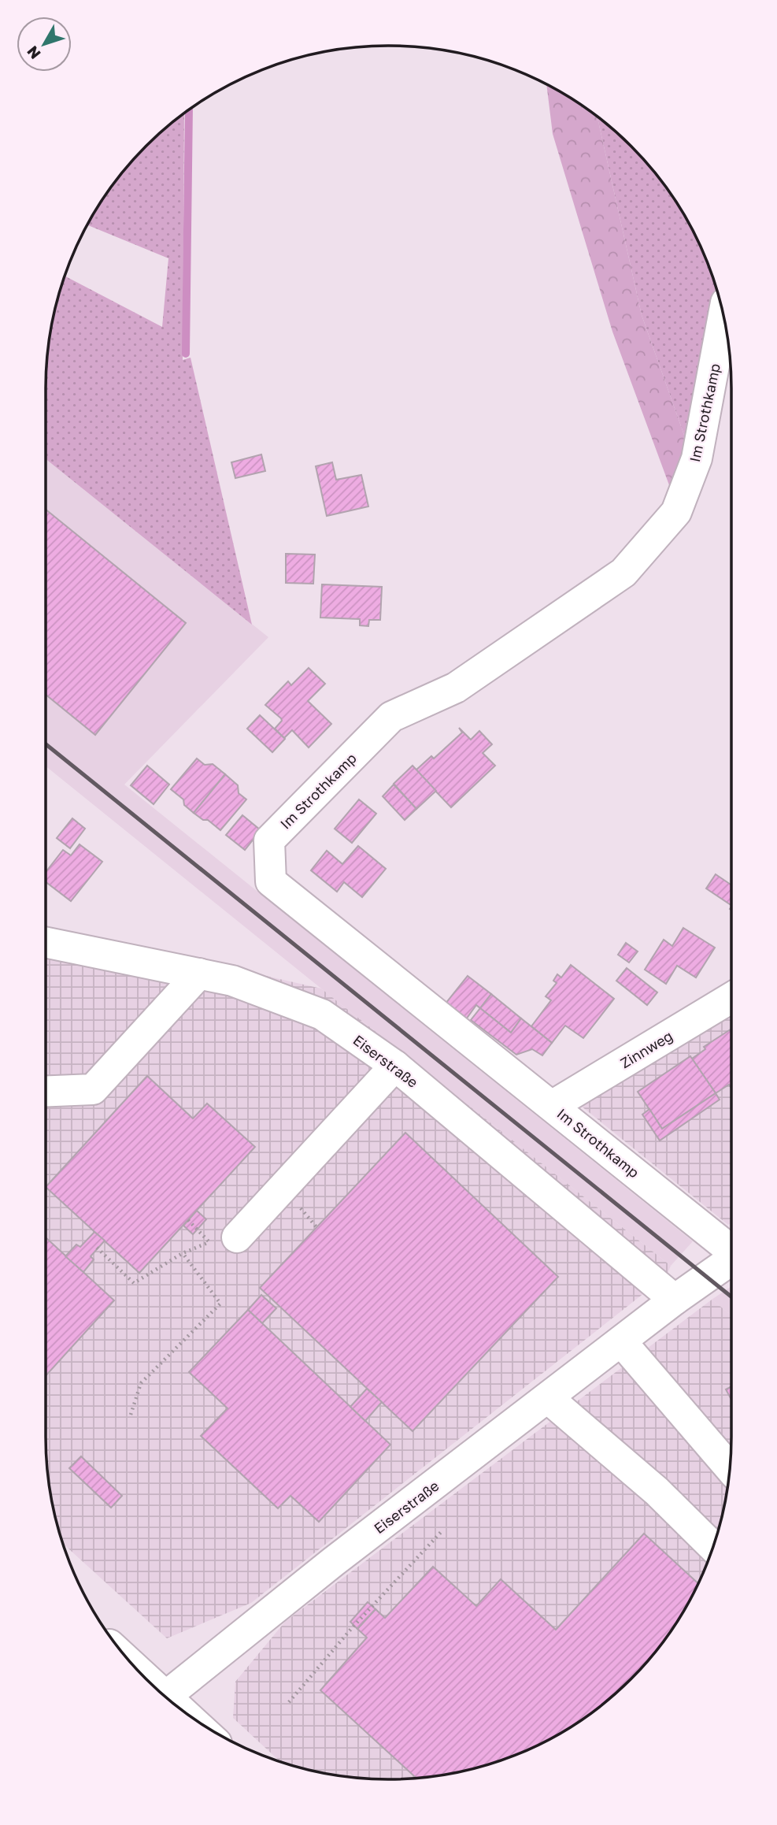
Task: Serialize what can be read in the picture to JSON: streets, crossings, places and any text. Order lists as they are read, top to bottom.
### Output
{
  "streets": {
    "street": ["Im Strothkamp", "Zinnweg", "Eiserstraße"]
  },
  "crossings": [
    ["Im Strothkamp", "Zinnweg"]
  ],
  "north": "bottom left"
}
